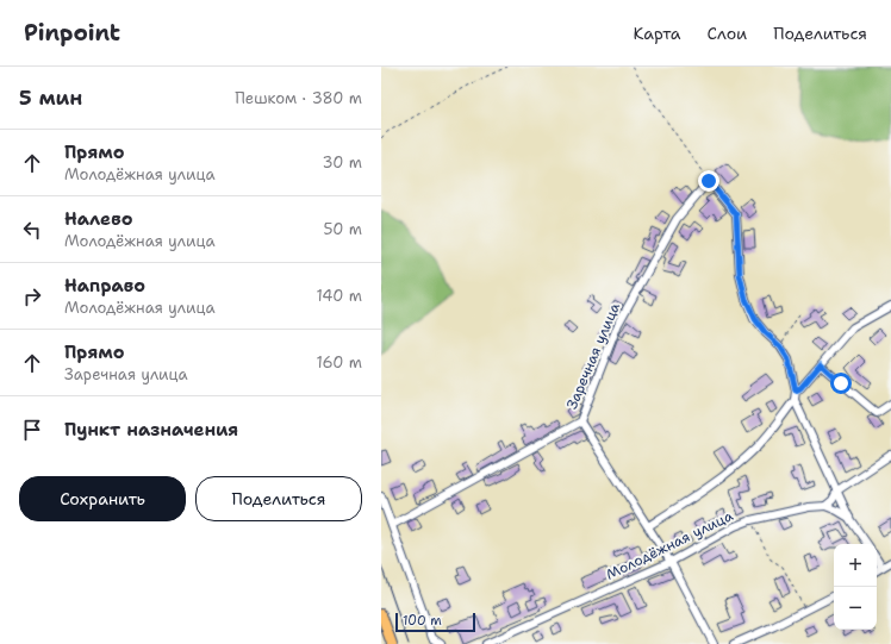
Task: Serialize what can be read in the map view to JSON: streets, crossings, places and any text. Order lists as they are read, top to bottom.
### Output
{
  "streets": {
    "street": ["Заречная улица", "Молодёжная улица"]
  },
  "scale_bar": "100 m",
  "page": {
    "header": "Pinpoint",
    "nav": ["Карта", "Слои", "Поделиться"],
    "heading": ["5 мин", "Пешком · 380 m"],
    "list": [
      ["Прямо", "Молодёжная улица", "30 m"],
      ["Налево", "Молодёжная улица", "50 m"],
      ["Направо", "Молодёжная улица", "140 m"],
      ["Прямо", "Заречная улица", "160 m"],
      "Пункт назначения"
    ],
    "buttons": ["Сохранить", "Поделиться"],
    "map_buttons": ["+", "−"],
    "scale": "100 m"
  }
}
